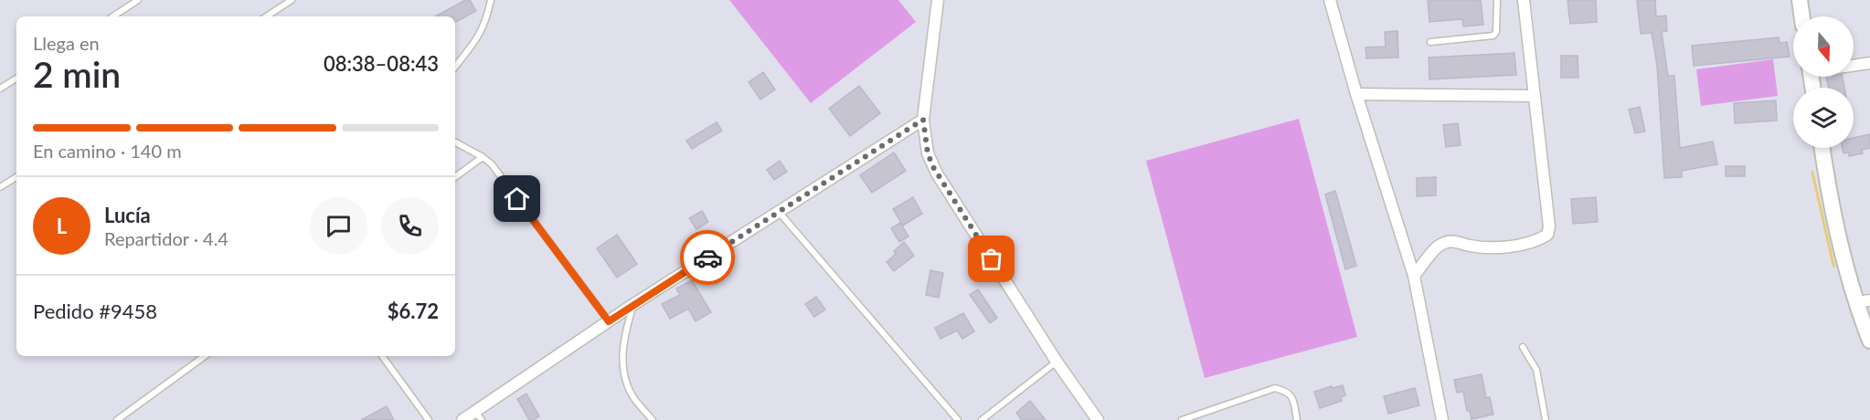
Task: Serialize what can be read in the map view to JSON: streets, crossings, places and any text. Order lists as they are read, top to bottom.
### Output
{
  "north": "bottom",
  "page": {
    "heading": ["2 min", "Llega en", "08:38–08:43"],
    "panel": [
      "Lucía",
      "Repartidor · 4.4",
      "Pedido #9458",
      "$6.72"
    ],
    "bar": "En camino · 140 m",
    "round": "L"
  }
}
